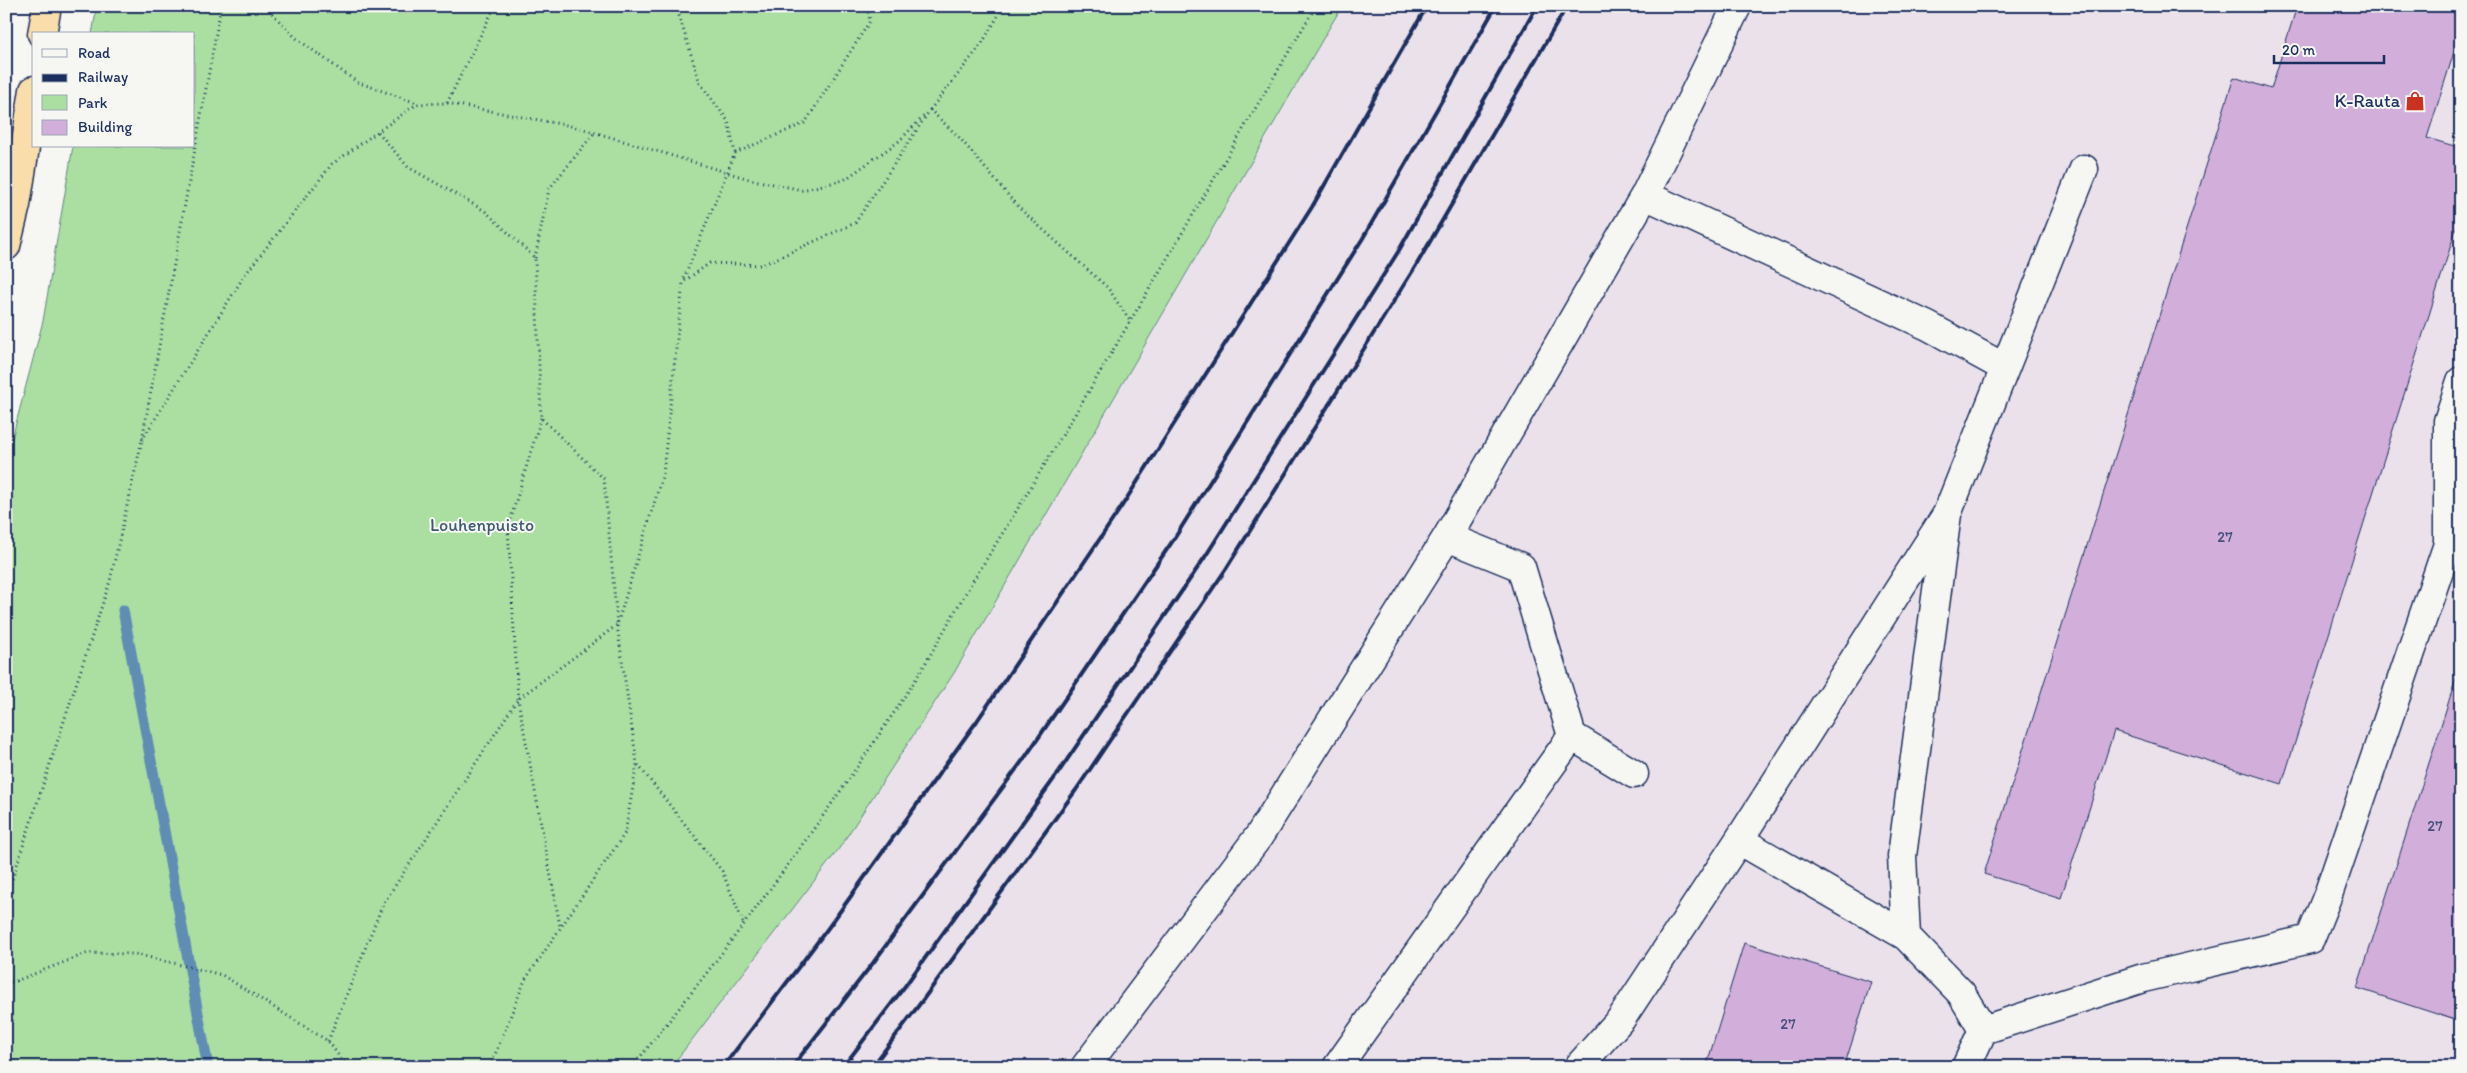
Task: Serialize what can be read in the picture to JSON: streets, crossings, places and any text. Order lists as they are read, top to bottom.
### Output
{
  "parks": ["Louhenpuisto"],
  "places": {
    "shop": ["K-Rauta"]
  },
  "house_numbers": ["27", "27", "27"],
  "legend": [
    "Road",
    "Railway",
    "Park",
    "Building"
  ],
  "scale_bar": "20 m"
}
